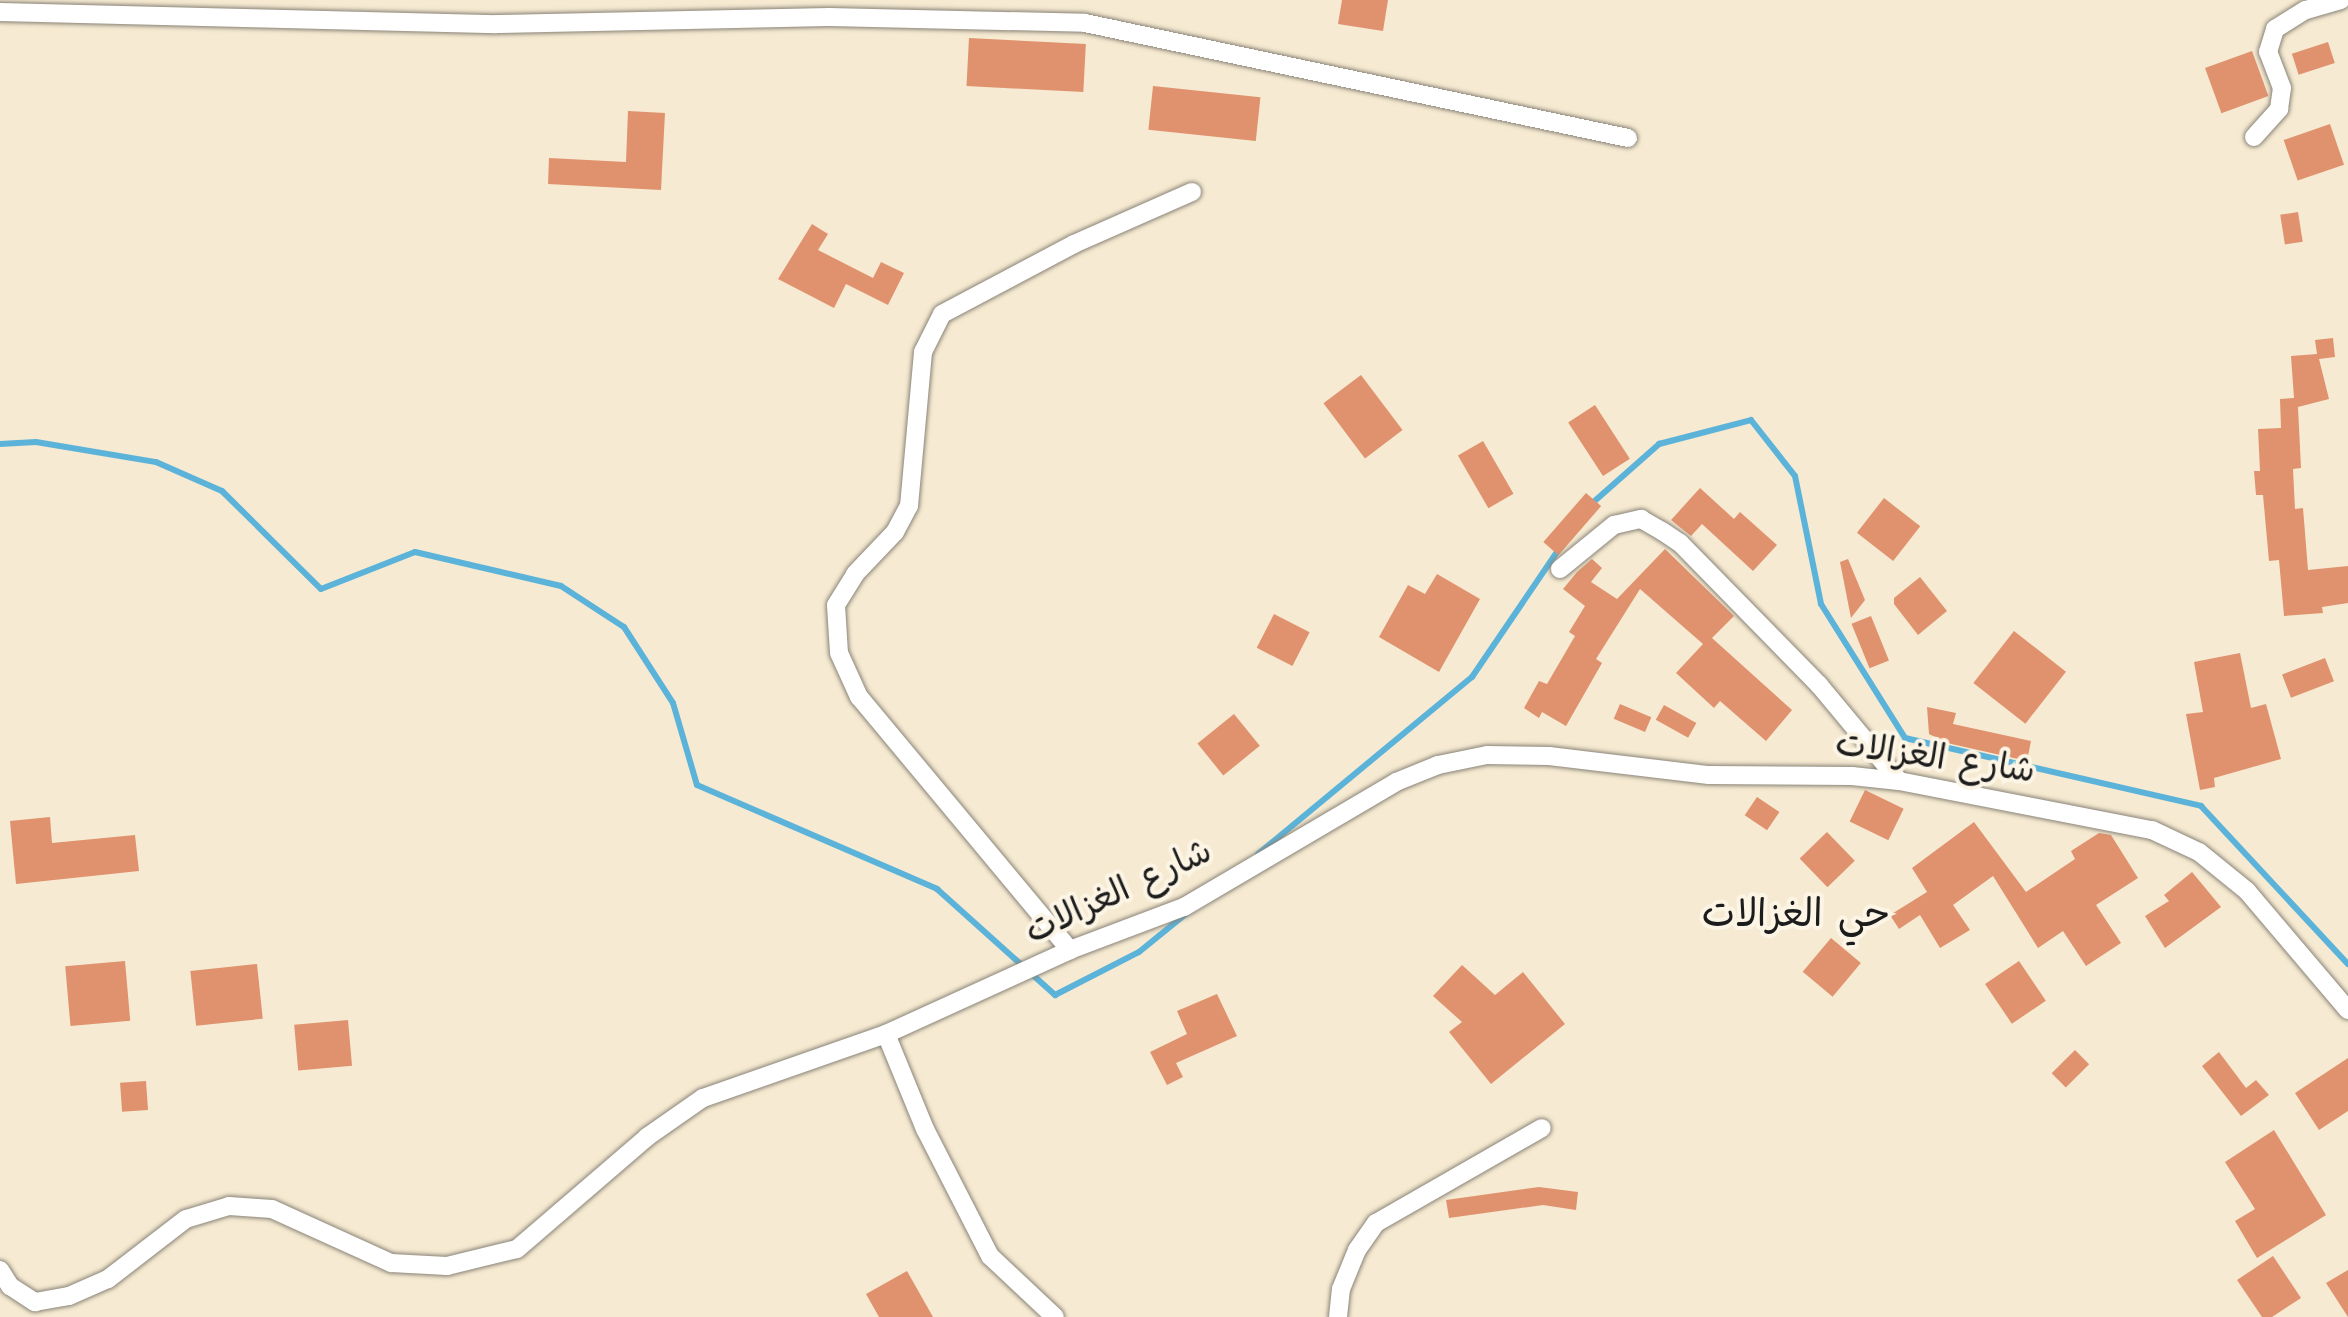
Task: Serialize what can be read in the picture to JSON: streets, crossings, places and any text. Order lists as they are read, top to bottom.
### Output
{
  "streets": {
    "street": ["شارع الغزالات"]
  },
  "districts": ["حي الغزالات"]
}
